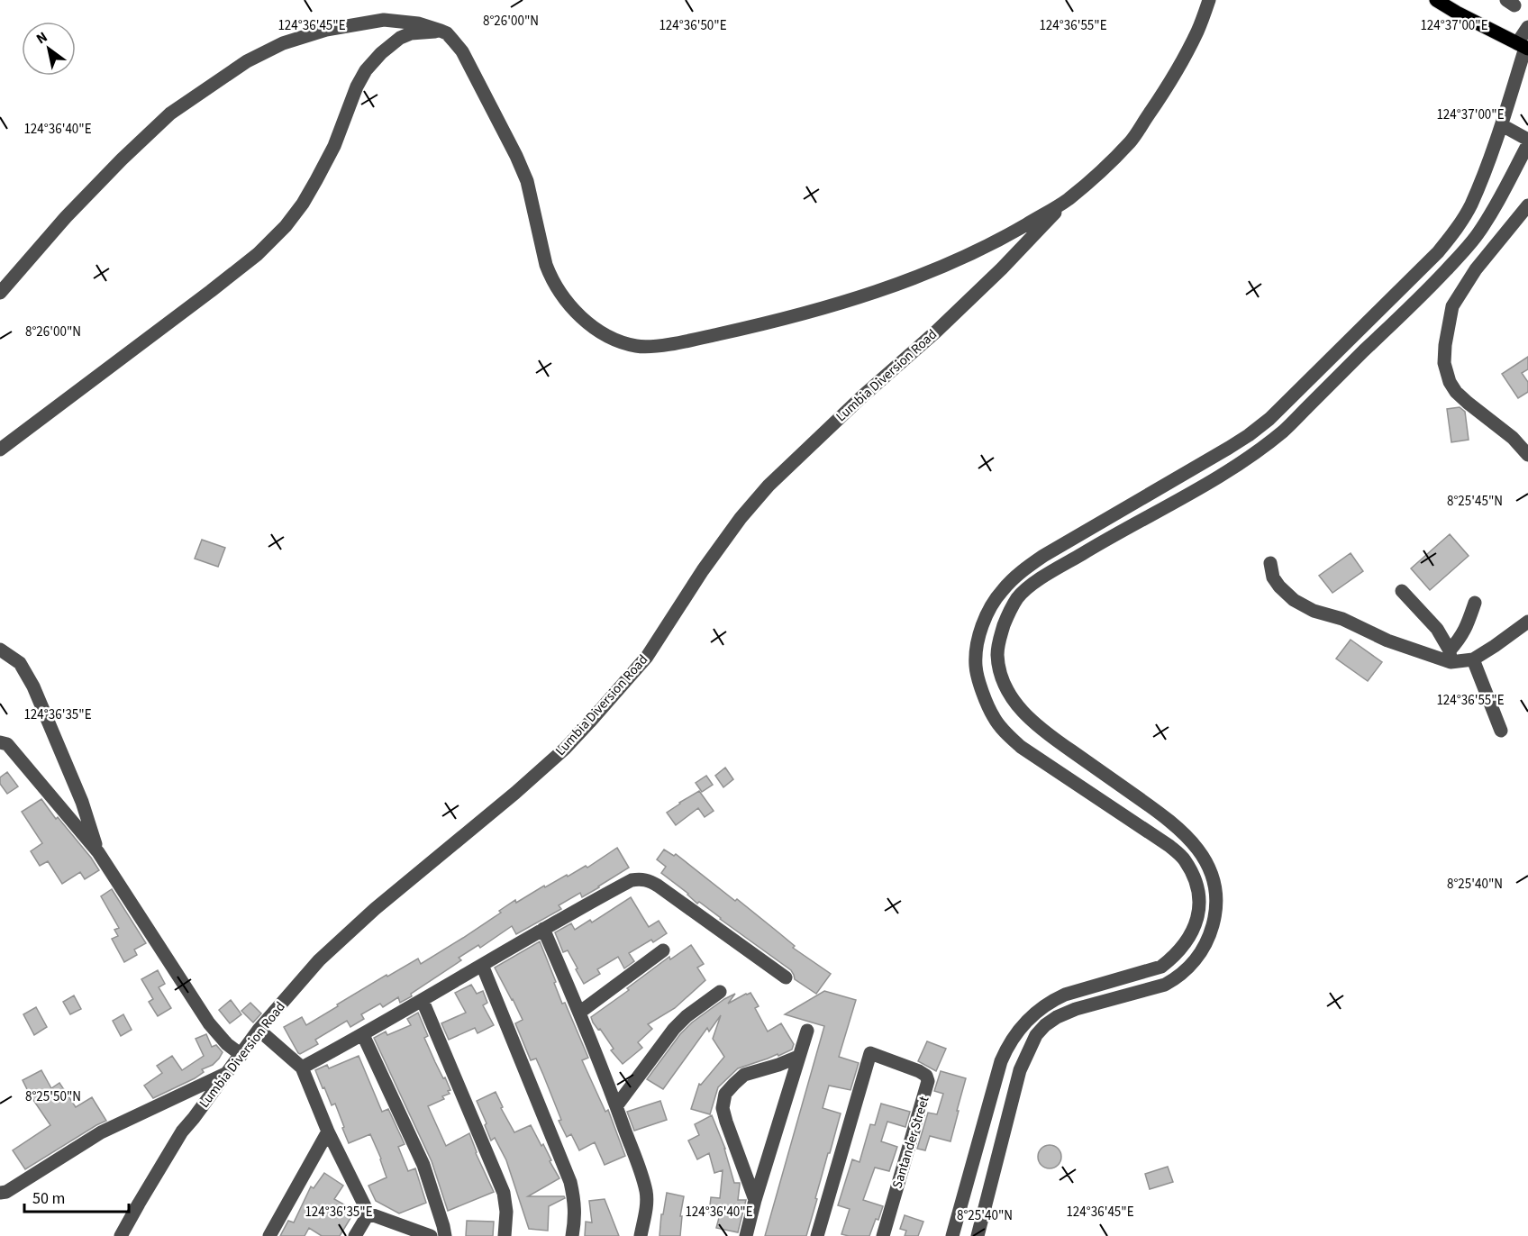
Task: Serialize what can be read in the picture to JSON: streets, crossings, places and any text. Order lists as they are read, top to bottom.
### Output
{
  "streets": {
    "street": ["Lumbia Diversion Road", "Santander Street"]
  },
  "scale_bar": "50 m",
  "north": "top left",
  "coordinates": [
    "8°26'00\"N",
    "124°36'50\"E",
    "124°36'55\"E",
    "124°36'45\"E",
    "124°37'00\"E",
    "124°36'40\"E",
    "8°25'45\"N",
    "124°36'35\"E",
    "8°25'40\"N",
    "8°25'50\"N"
  ]
}
